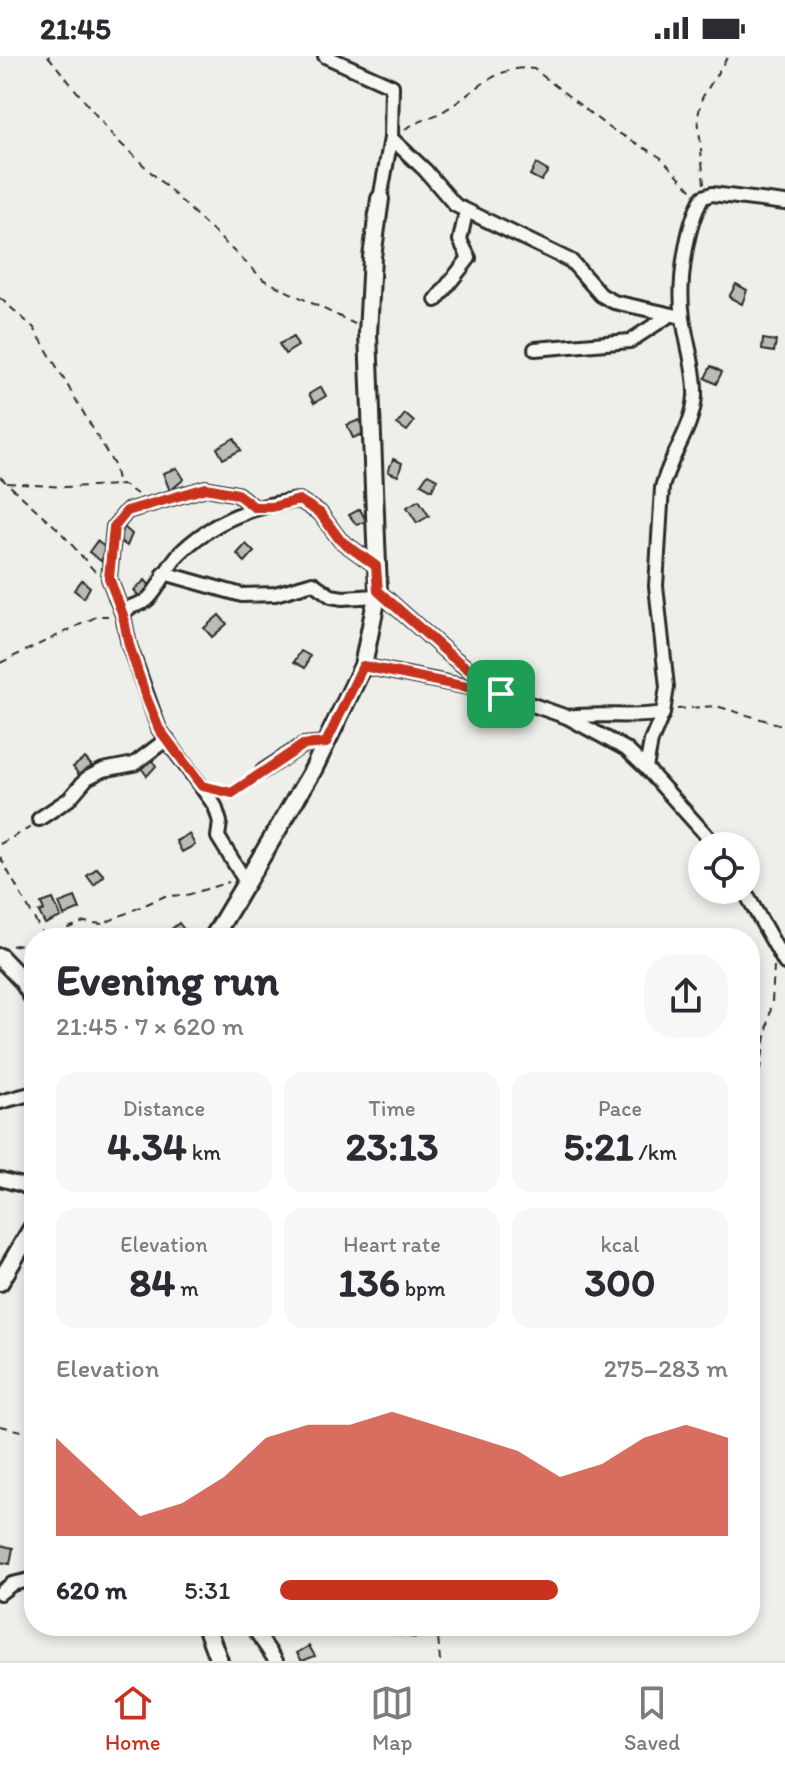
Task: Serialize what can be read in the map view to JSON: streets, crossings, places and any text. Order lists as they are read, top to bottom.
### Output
{
  "page": {
    "status": "21:45",
    "heading": ["Evening run", "21:45 · 7 × 620 m"],
    "stats": [
      ["Distance", "4.34 km"],
      ["Time", "23:13"],
      ["Pace", "5:21 /km"],
      ["Elevation", "84 m"],
      ["Heart rate", "136 bpm"],
      ["kcal", "300"]
    ],
    "chart": ["Elevation", "275–283 m"],
    "list": [
      {
        "name": "620 m",
        "note": "5:31"
      }
    ],
    "tabs": ["Home", "Map", "Saved"]
  }
}
